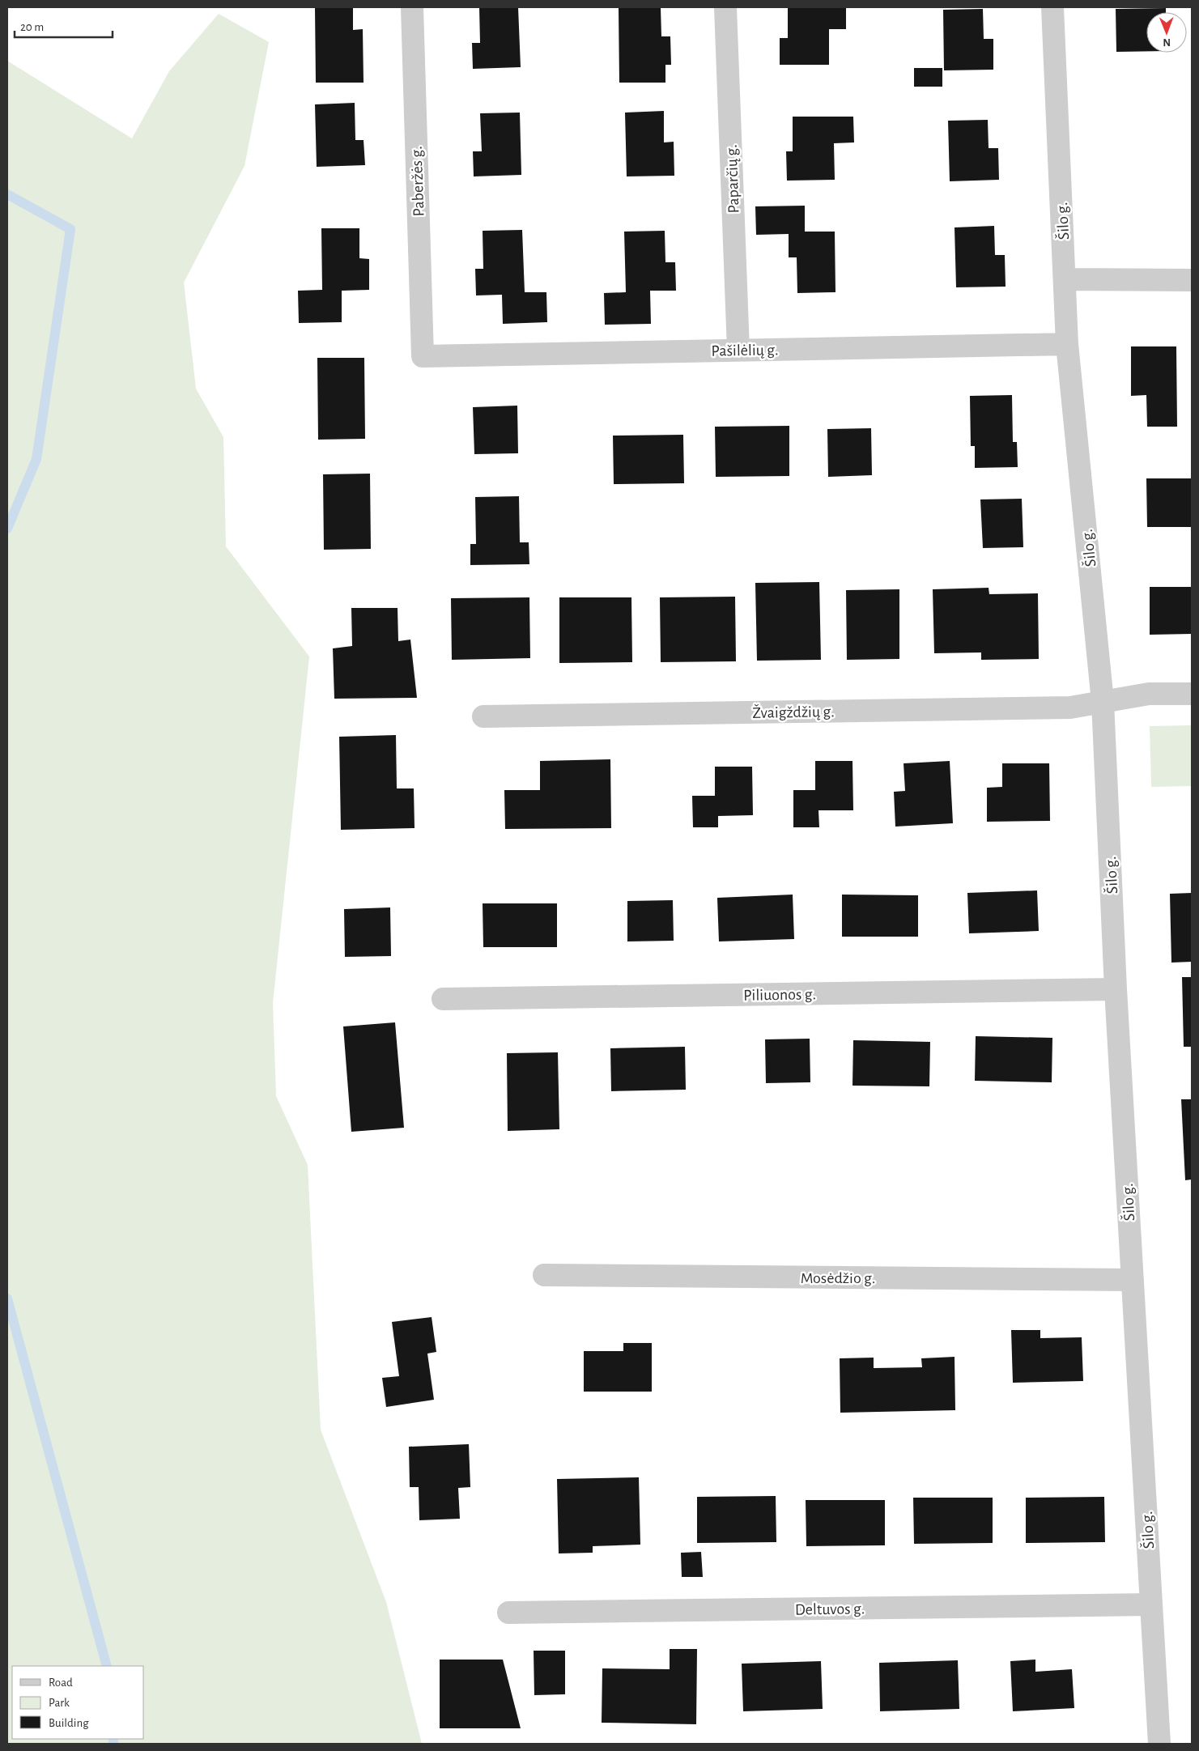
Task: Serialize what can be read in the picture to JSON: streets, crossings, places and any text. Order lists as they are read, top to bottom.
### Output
{
  "streets": {
    "street": [
      "Paparčių g.",
      "Paberžės g.",
      "Šilo g.",
      "Pašilėlių g.",
      "Žvaigždžių g.",
      "Piliuonos g.",
      "Mosėdžio g.",
      "Deltuvos g."
    ]
  },
  "crossings": [
    ["Paparčių g.", "Pašilėlių g."],
    ["Paberžės g.", "Pašilėlių g."],
    ["Šilo g.", "Pašilėlių g."],
    ["Šilo g.", "Žvaigždžių g."],
    ["Šilo g.", "Piliuonos g."],
    ["Šilo g.", "Mosėdžio g."],
    ["Šilo g.", "Deltuvos g."]
  ],
  "legend": ["Road", "Park", "Building"],
  "scale_bar": "20 m",
  "north": "bottom"
}
